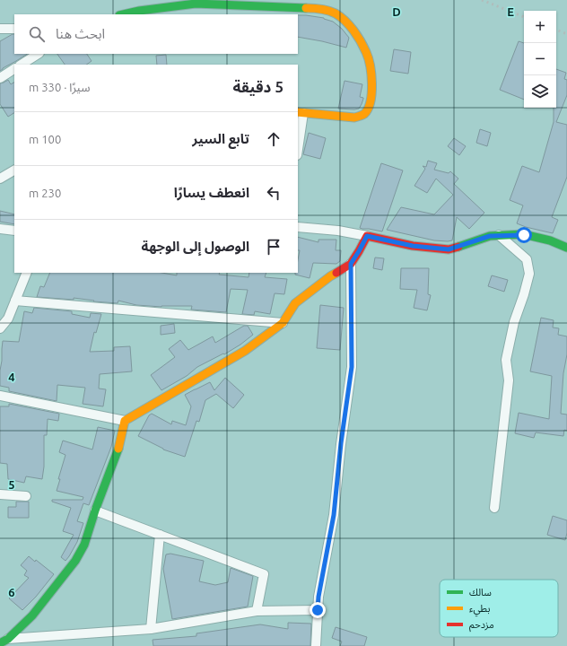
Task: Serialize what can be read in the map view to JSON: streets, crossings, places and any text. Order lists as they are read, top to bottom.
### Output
{
  "legend": ["سالك", "بطيء", "مزدحم"],
  "page": {
    "map_buttons": ["+", "−"],
    "search": "ابحث هنا",
    "heading": ["5 دقيقة", "سيرًا · 330 m"],
    "list": [
      ["تابع السير", "100 m"],
      ["انعطف يسارًا", "230 m"],
      "الوصول إلى الوجهة"
    ]
  },
  "grid": {
    "columns": ["D", "E"],
    "rows": ["4", "5", "6"]
  }
}
